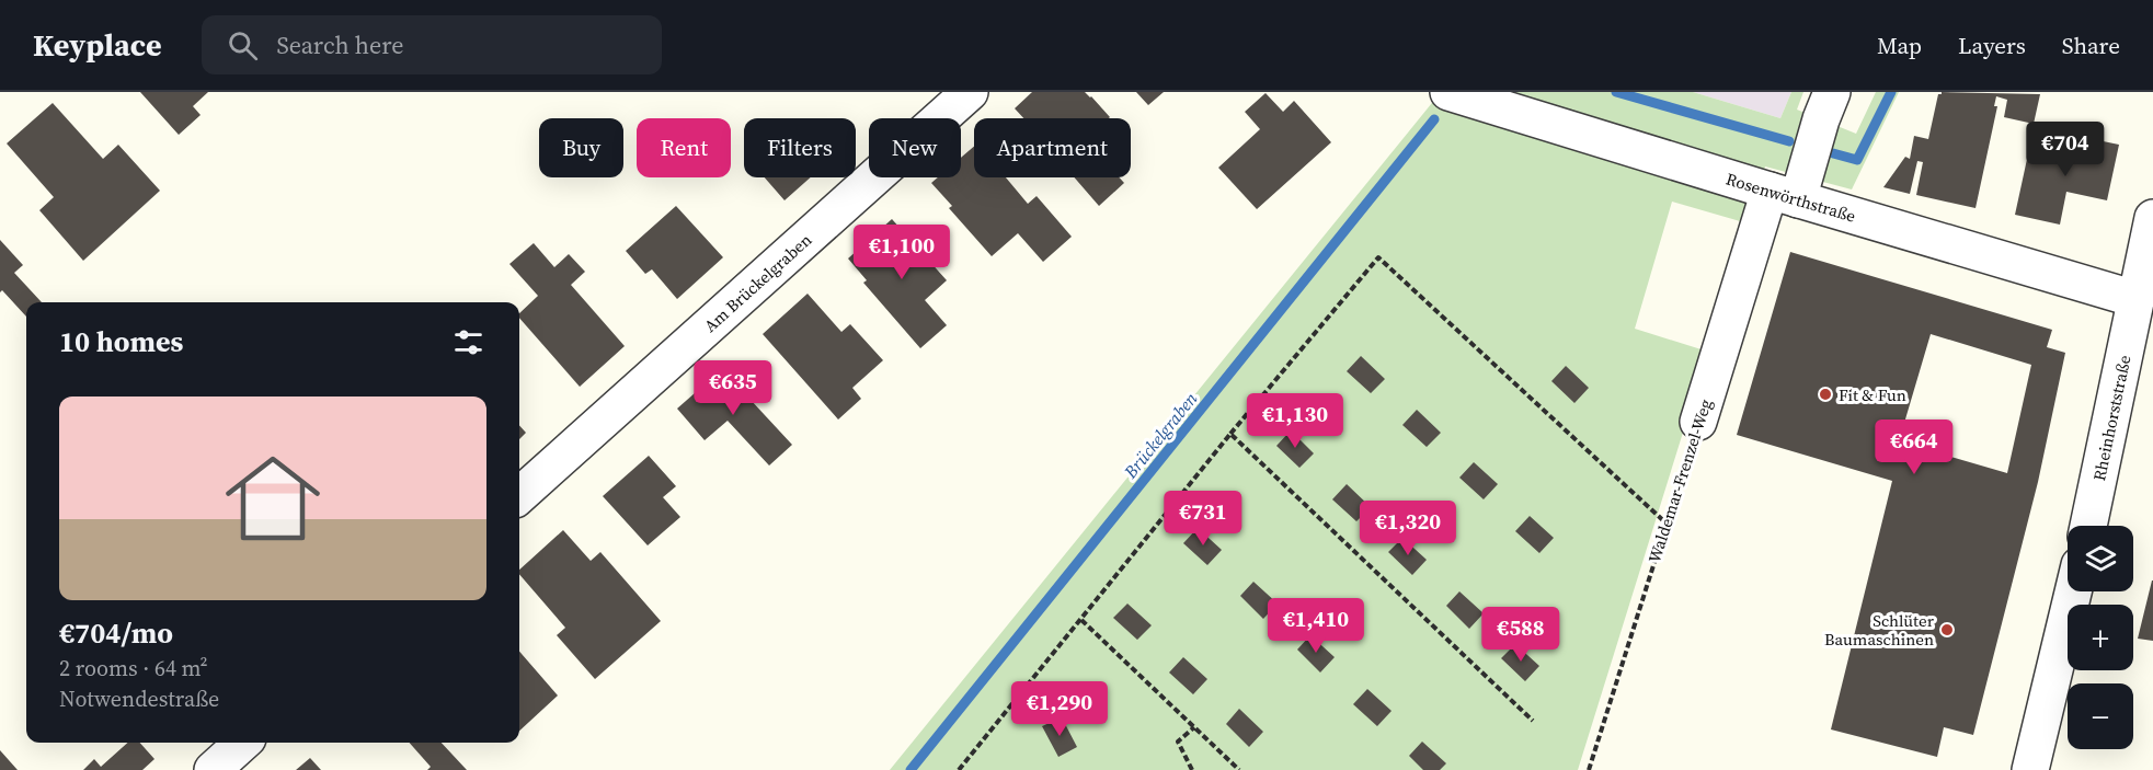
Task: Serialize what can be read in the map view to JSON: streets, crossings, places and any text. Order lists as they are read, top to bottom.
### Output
{
  "streets": {
    "street": [
      "Rosenwörthstraße",
      "Am Brückelgraben",
      "Rheinhorststraße",
      "Waldemar-Frenzel-Weg"
    ]
  },
  "crossings": [
    ["Rosenwörthstraße", "Rheinhorststraße"],
    ["Rosenwörthstraße", "Waldemar-Frenzel-Weg"]
  ],
  "water": ["Brückelgraben"],
  "places": ["Fit & Fun", "Schlüter Baumaschinen"],
  "page": {
    "header": "Keyplace",
    "search": "Search here",
    "nav": ["Map", "Layers", "Share"],
    "chip": [
      "Buy",
      "Rent",
      "Filters",
      "New",
      "Apartment"
    ],
    "price": [
      "€704",
      "€1,100",
      "€635",
      "€1,130",
      "€664",
      "€731",
      "€1,320",
      "€1,410",
      "€588",
      "€1,290"
    ],
    "heading": "10 homes",
    "list": [
      {
        "name": "€704/mo",
        "note": "2 rooms · 64 m² · Notwendestraße"
      }
    ],
    "map_buttons": ["+", "−"]
  }
}
